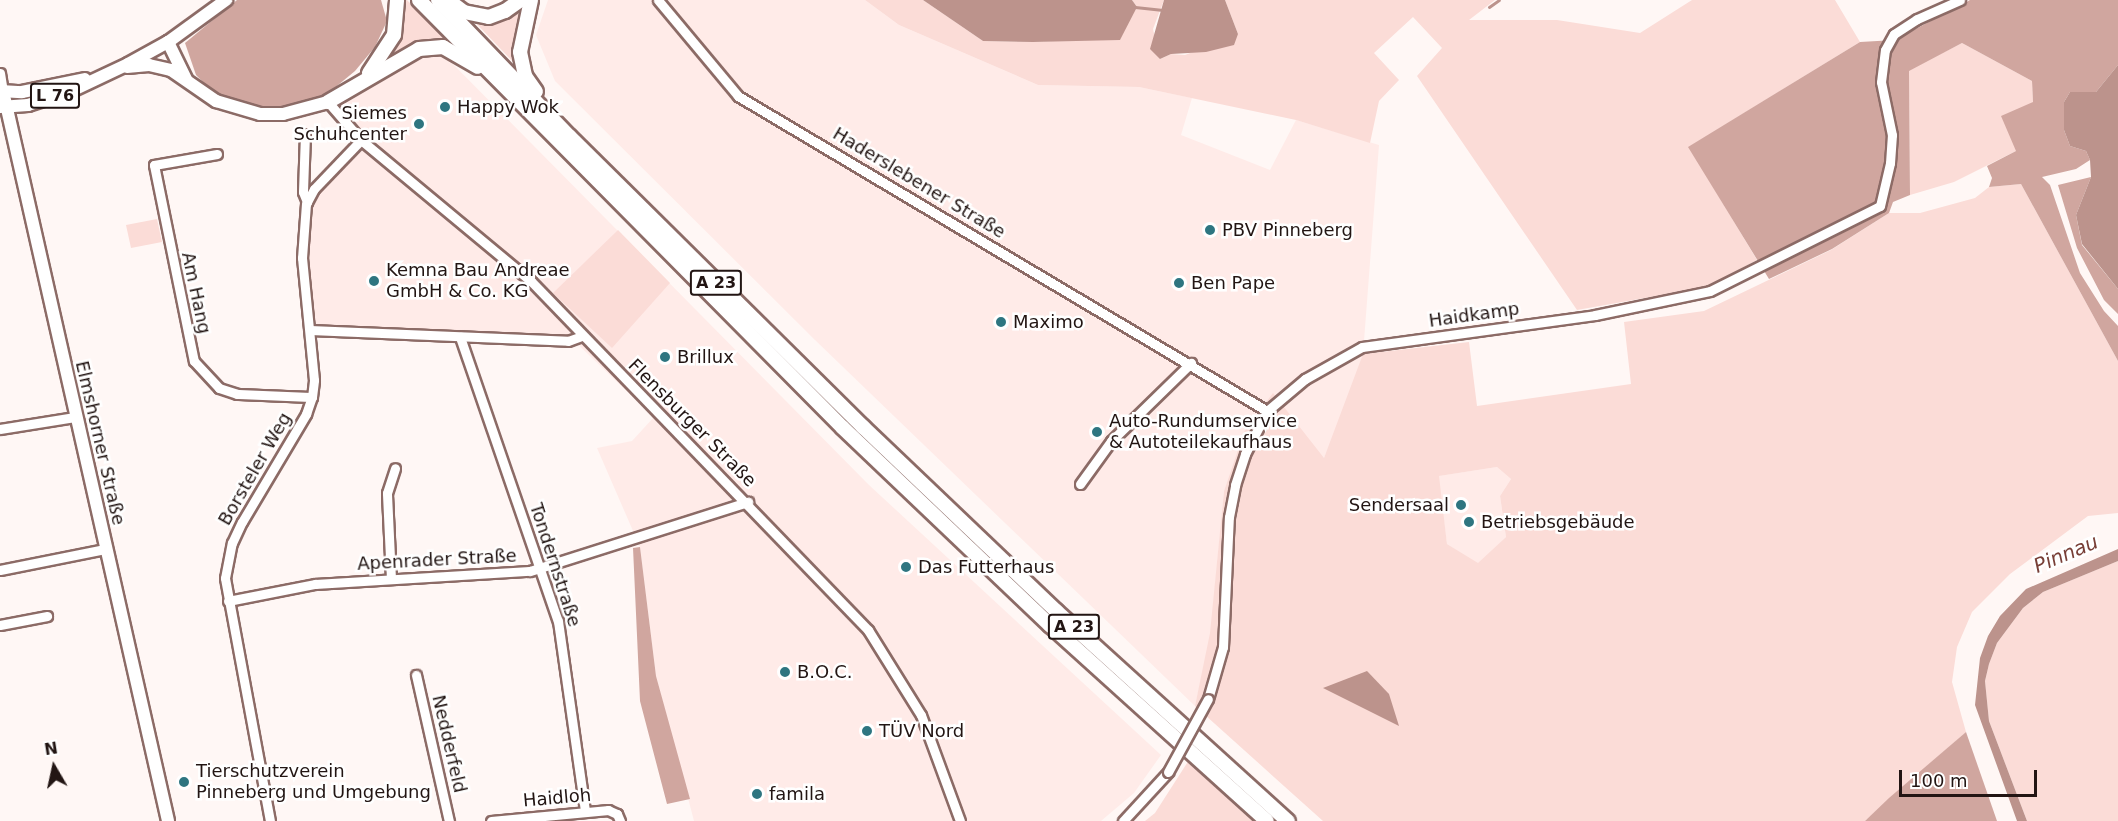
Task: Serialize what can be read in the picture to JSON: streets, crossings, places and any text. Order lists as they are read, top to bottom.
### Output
{
  "streets": {
    "highway": ["A 23"],
    "main road": ["L 76", "Elmshorner Straße"],
    "street": [
      "Haderslebener Straße",
      "Am Hang",
      "Haidkamp",
      "Flensburger Straße",
      "Borsteler Weg",
      "Apenrader Straße",
      "Tondernstraße",
      "Nedderfeld",
      "Haidloh"
    ]
  },
  "crossings": [
    ["L 76", "Elmshorner Straße"],
    ["Haderslebener Straße", "Haidkamp"],
    ["Am Hang", "Borsteler Weg"],
    ["Flensburger Straße", "Apenrader Straße"],
    ["Borsteler Weg", "Apenrader Straße"],
    ["Apenrader Straße", "Tondernstraße"],
    ["Tondernstraße", "Haidloh"]
  ],
  "water": ["Pinnau"],
  "places": [
    "Happy Wok",
    "Siemes Schuhcenter",
    "PBV Pinneberg",
    "Kemna Bau Andreae GmbH & Co. KG",
    "Ben Pape",
    "Maximo",
    "Brillux",
    "Auto-Rundumservice & Autoteilekaufhaus",
    "Sendersaal",
    "Betriebsgebäude",
    "Das Futterhaus",
    "B.O.C.",
    "TÜV Nord",
    "Tierschutzverein Pinneberg und Umgebung",
    "famila"
  ],
  "scale_bar": "100 m",
  "north": "top"
}
